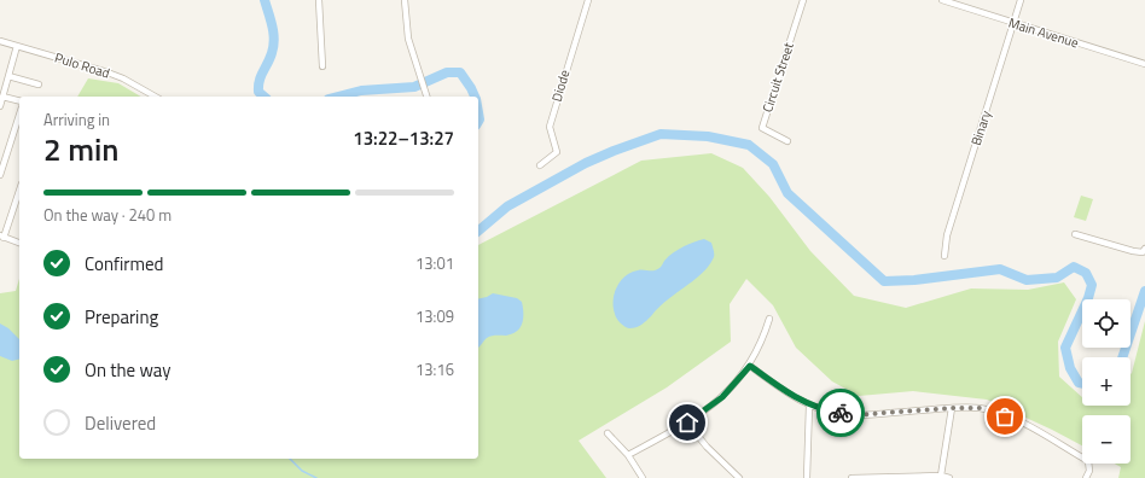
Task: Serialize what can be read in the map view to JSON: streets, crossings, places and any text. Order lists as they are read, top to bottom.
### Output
{
  "streets": {
    "street": [
      "Main Avenue",
      "Pulo Road",
      "Circuit Street",
      "Diode",
      "Binary"
    ]
  },
  "crossings": [
    ["Main Avenue", "Binary"]
  ],
  "page": {
    "heading": ["2 min", "Arriving in", "13:22–13:27"],
    "bar": "On the way · 240 m",
    "list": [
      ["Confirmed", "13:01"],
      ["Preparing", "13:09"],
      ["On the way", "13:16"],
      "Delivered"
    ],
    "map_buttons": ["+", "−"]
  }
}
